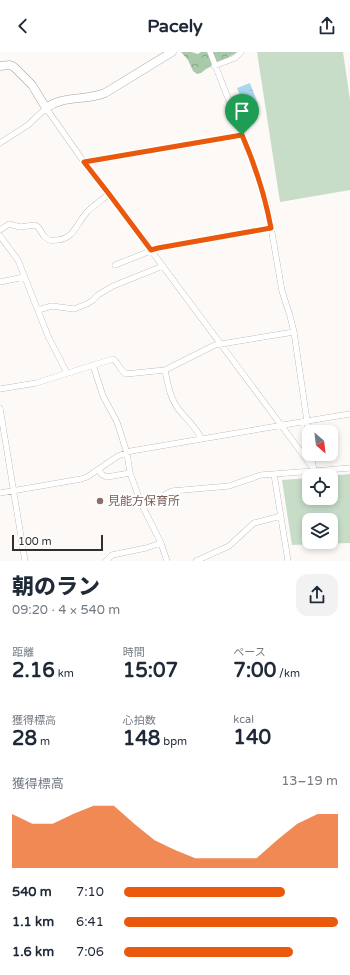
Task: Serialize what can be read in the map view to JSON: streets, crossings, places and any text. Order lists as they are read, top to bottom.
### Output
{
  "places": ["見能方保育所"],
  "scale_bar": "100 m",
  "north": "bottom right",
  "page": {
    "header": "Pacely",
    "scale": "100 m",
    "heading": ["朝のラン", "09:20 · 4 × 540 m"],
    "stats": [
      ["距離", "2.16 km"],
      ["時間", "15:07"],
      ["ペース", "7:00 /km"],
      ["獲得標高", "28 m"],
      ["心拍数", "148 bpm"],
      ["kcal", "140"]
    ],
    "chart": ["獲得標高", "13–19 m"],
    "list": [
      {
        "name": "540 m",
        "note": "7:10"
      },
      {
        "name": "1.1 km",
        "note": "6:41"
      },
      {
        "name": "1.6 km",
        "note": "7:06"
      }
    ]
  }
}
